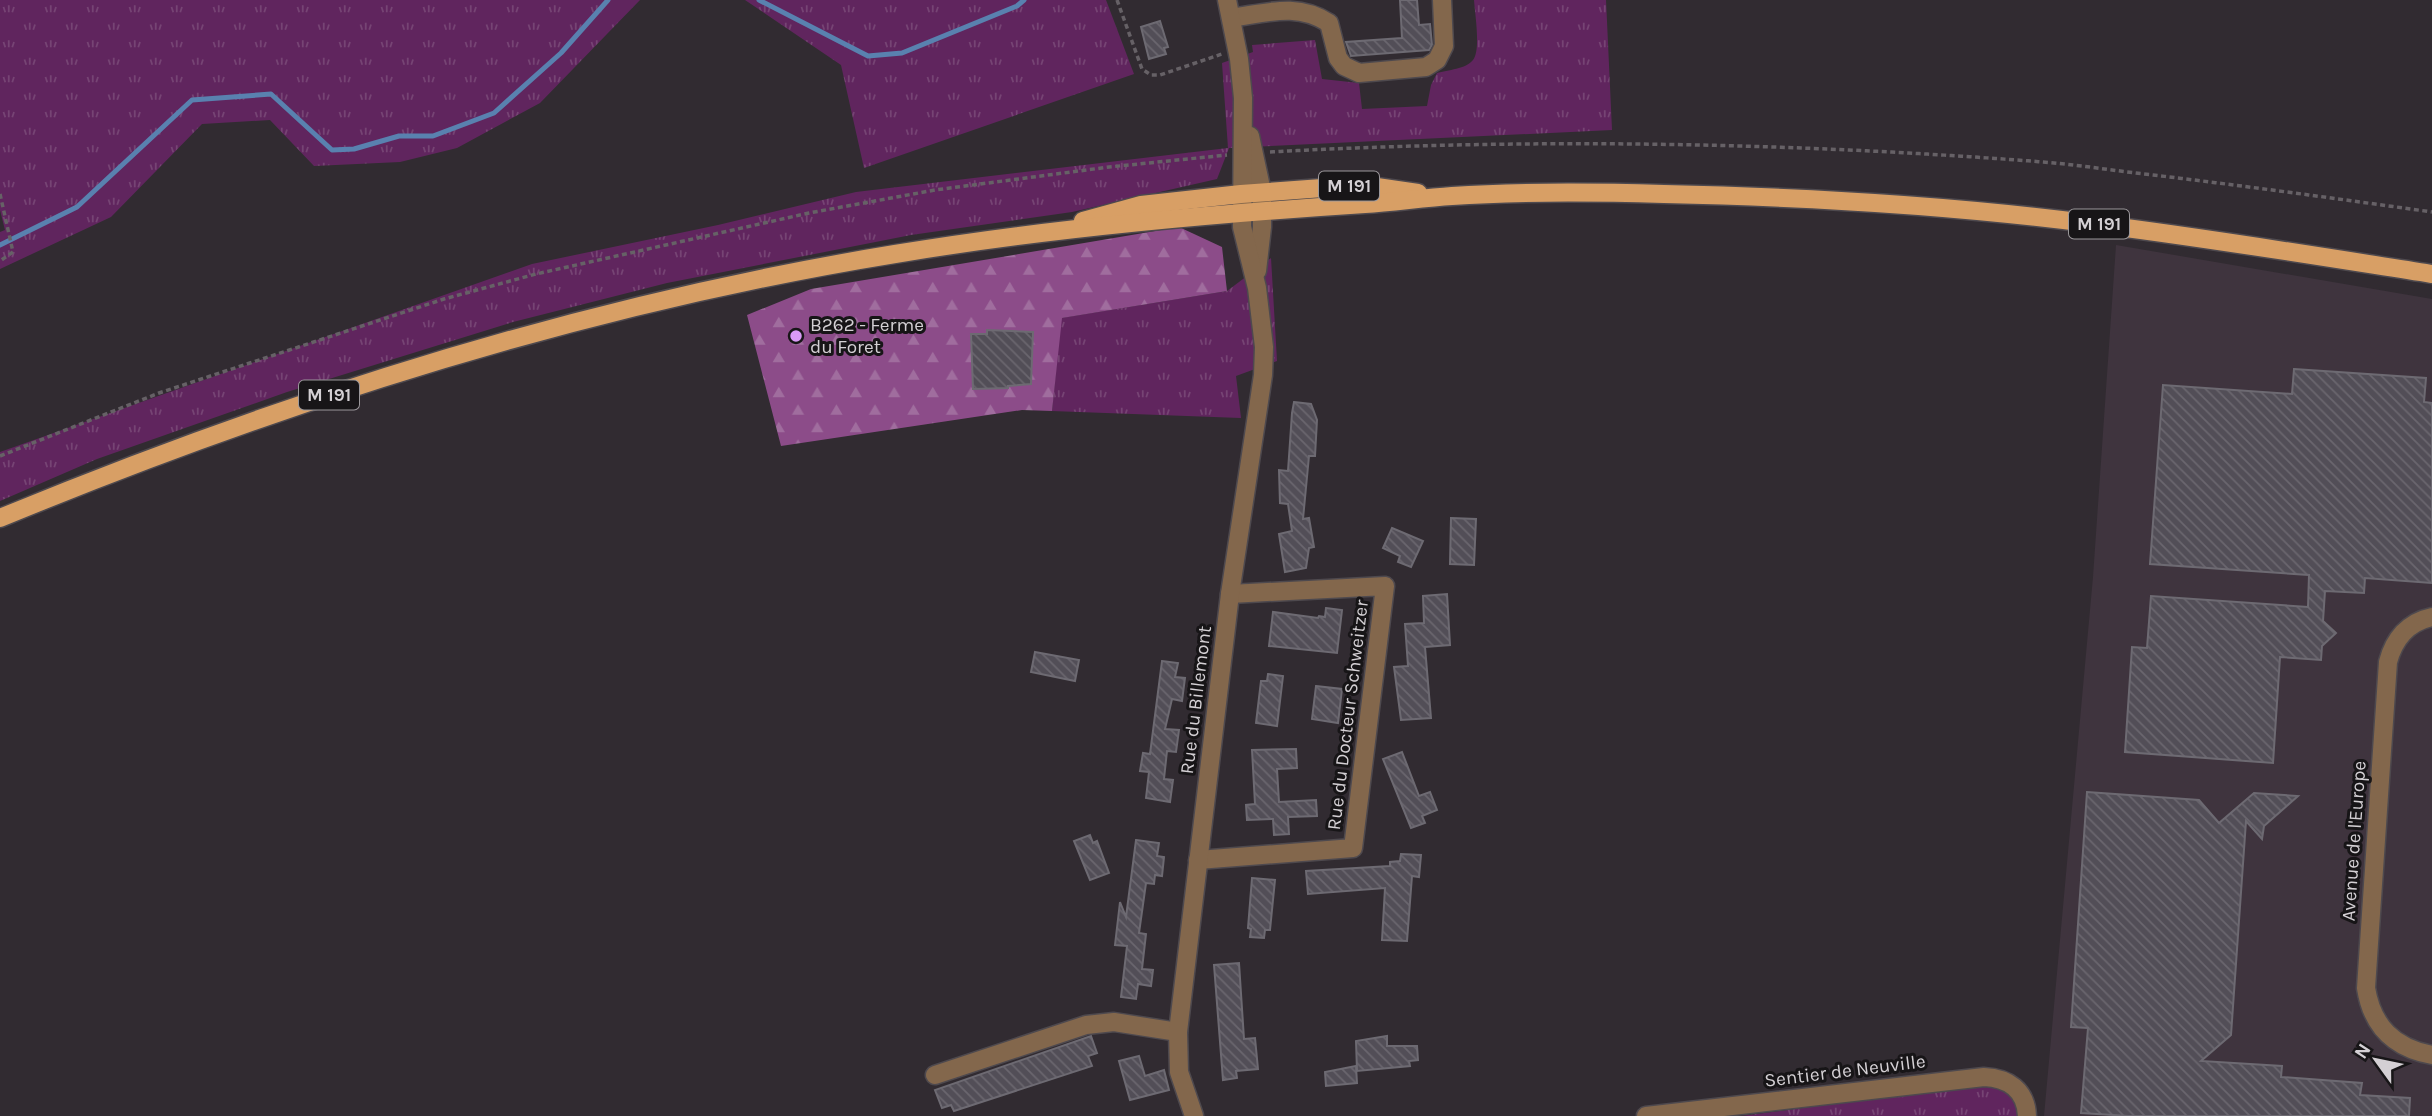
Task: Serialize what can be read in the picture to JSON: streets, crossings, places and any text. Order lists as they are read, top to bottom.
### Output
{
  "streets": {
    "main road": ["M 191"],
    "street": [
      "Rue du Billemont",
      "Rue du Docteur Schweitzer",
      "Avenue de l'Europe",
      "Sentier de Neuville"
    ]
  },
  "crossings": [
    ["M 191", "Rue du Billemont"],
    ["Rue du Billemont", "Rue du Docteur Schweitzer"]
  ],
  "places": ["B262 - Ferme du Foret"],
  "north": "top left"
}
